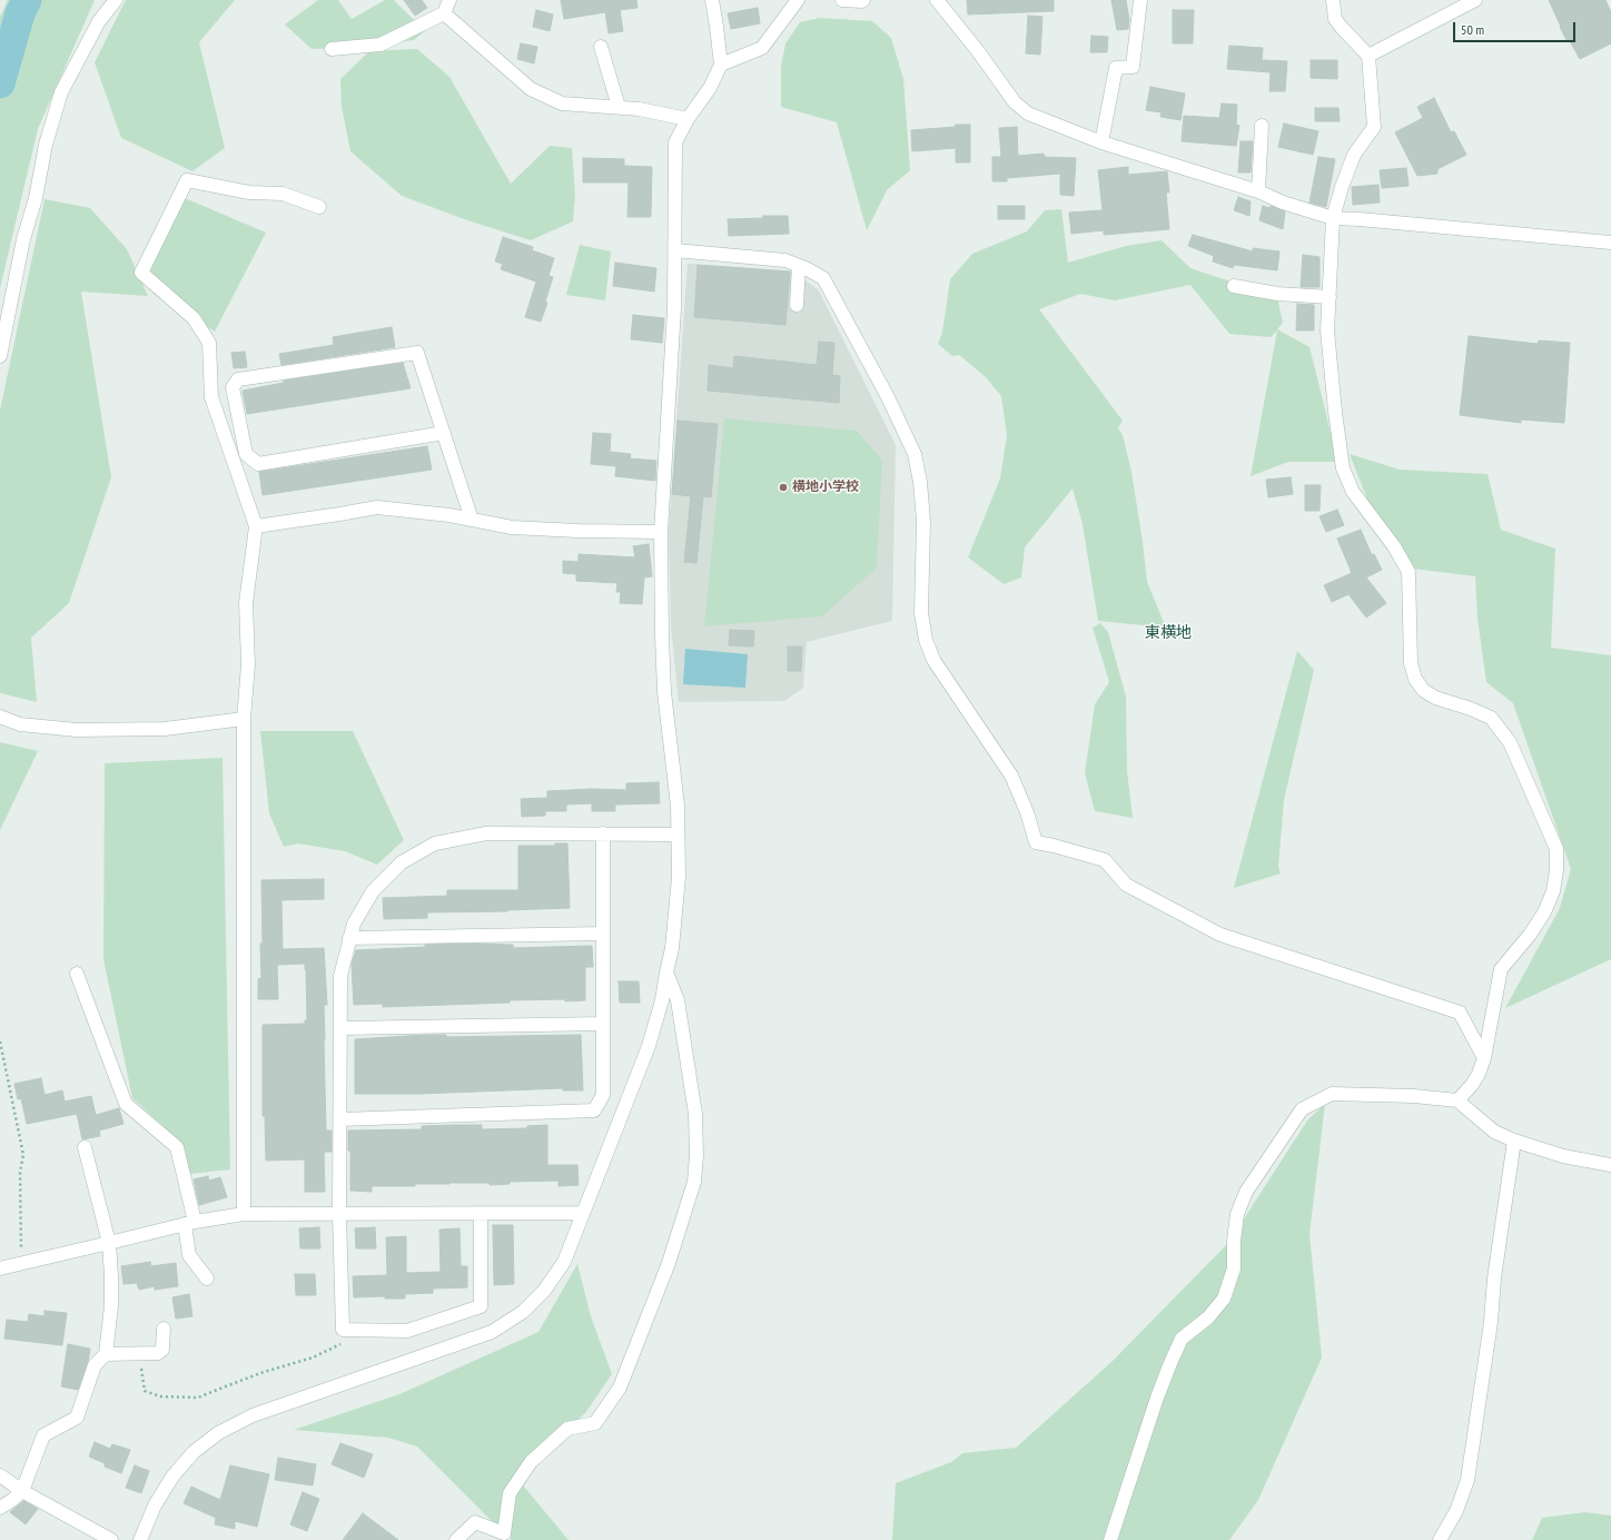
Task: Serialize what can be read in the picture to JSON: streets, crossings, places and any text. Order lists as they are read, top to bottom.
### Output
{
  "districts": ["東横地"],
  "places": ["横地小学校"],
  "scale_bar": "50 m"
}
